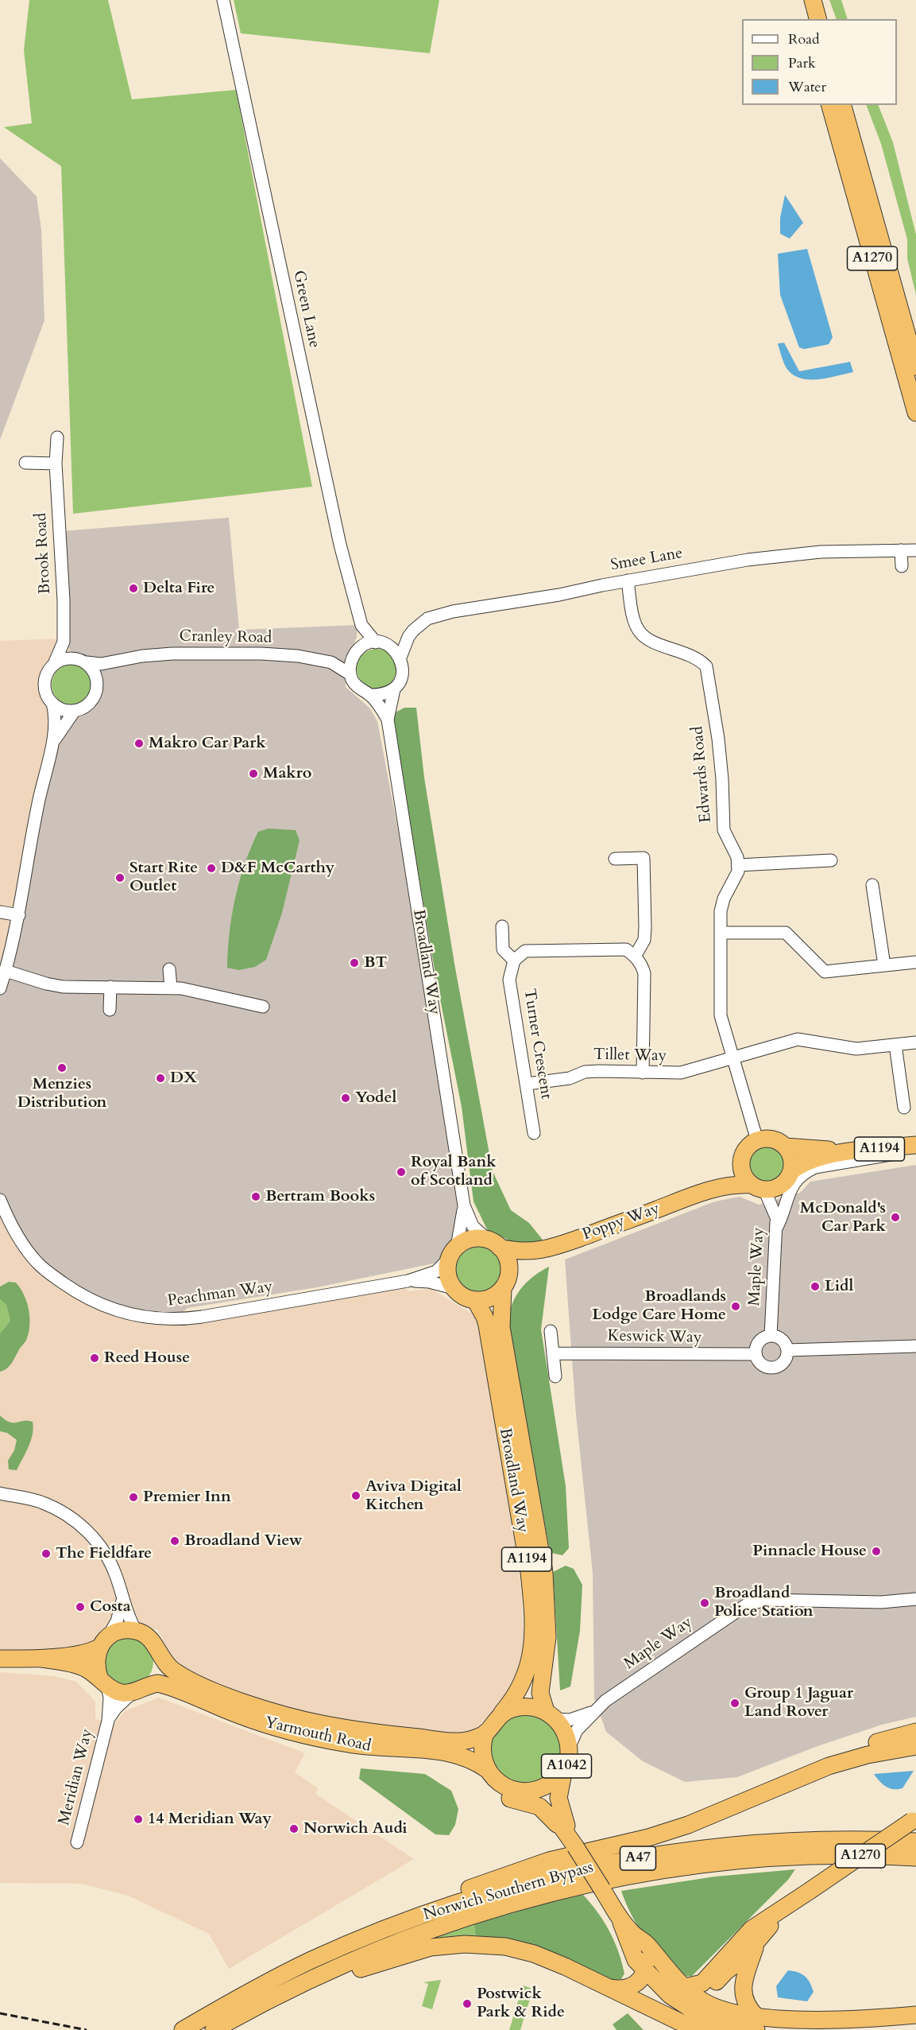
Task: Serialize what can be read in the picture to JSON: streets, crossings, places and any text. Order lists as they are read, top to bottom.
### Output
{
  "streets": {
    "highway": [
      "A1270",
      "Broadland Way",
      "A1194",
      "Poppy Way",
      "Yarmouth Road",
      "A1042",
      "A47",
      "Norwich Southern Bypass"
    ],
    "street": [
      "Green Lane",
      "Brook Road",
      "Smee Lane",
      "Cranley Road",
      "Edwards Road",
      "Turner Crescent",
      "Tillet Way",
      "Maple Way",
      "Peachman Way",
      "Keswick Way",
      "Meridian Way"
    ]
  },
  "crossings": [
    ["A1270", "Yarmouth Road"],
    ["Green Lane", "Smee Lane"],
    ["Green Lane", "Cranley Road"],
    ["Green Lane", "Broadland Way"],
    ["Brook Road", "Cranley Road"],
    ["Smee Lane", "Cranley Road"],
    ["Smee Lane", "Edwards Road"],
    ["Smee Lane", "Broadland Way"],
    ["Cranley Road", "Broadland Way"],
    ["Broadland Way", "Poppy Way"],
    ["Broadland Way", "Maple Way"],
    ["Broadland Way", "Peachman Way"],
    ["Broadland Way", "Yarmouth Road"],
    ["Broadland Way", "A1042"],
    ["Turner Crescent", "Tillet Way"],
    ["A1194", "Poppy Way"],
    ["A1194", "Maple Way"],
    ["Poppy Way", "Maple Way"],
    ["Poppy Way", "Peachman Way"],
    ["Maple Way", "Keswick Way"],
    ["Maple Way", "Yarmouth Road"],
    ["Maple Way", "A1042"],
    ["Yarmouth Road", "A1042"],
    ["Yarmouth Road", "Meridian Way"],
    ["A47", "Norwich Southern Bypass"]
  ],
  "places": [
    "Delta Fire",
    "Makro Car Park",
    "Makro",
    "D&F McCarthy",
    "Start Rite Outlet",
    "BT",
    "Menzies Distribution",
    "DX",
    "Yodel",
    "Royal Bank of Scotland",
    "Bertram Books",
    "McDonald's Car Park",
    "Lidl",
    "Broadlands Lodge Care Home",
    "Reed House",
    "Aviva Digital Kitchen",
    "Premier Inn",
    "Broadland View",
    "Pinnacle House",
    "The Fieldfare",
    "Broadland Police Station",
    "Costa",
    "Group 1 Jaguar Land Rover",
    "14 Meridian Way",
    "Norwich Audi",
    "Postwick Park & Ride"
  ],
  "legend": ["Road", "Park", "Water"]
}
